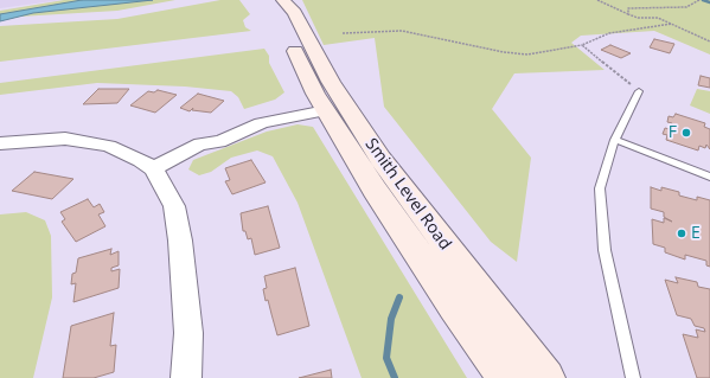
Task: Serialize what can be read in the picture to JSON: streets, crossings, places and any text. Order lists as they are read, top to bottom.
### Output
{
  "streets": {
    "main road": ["Smith Level Road"]
  },
  "places": ["F", "E"]
}
